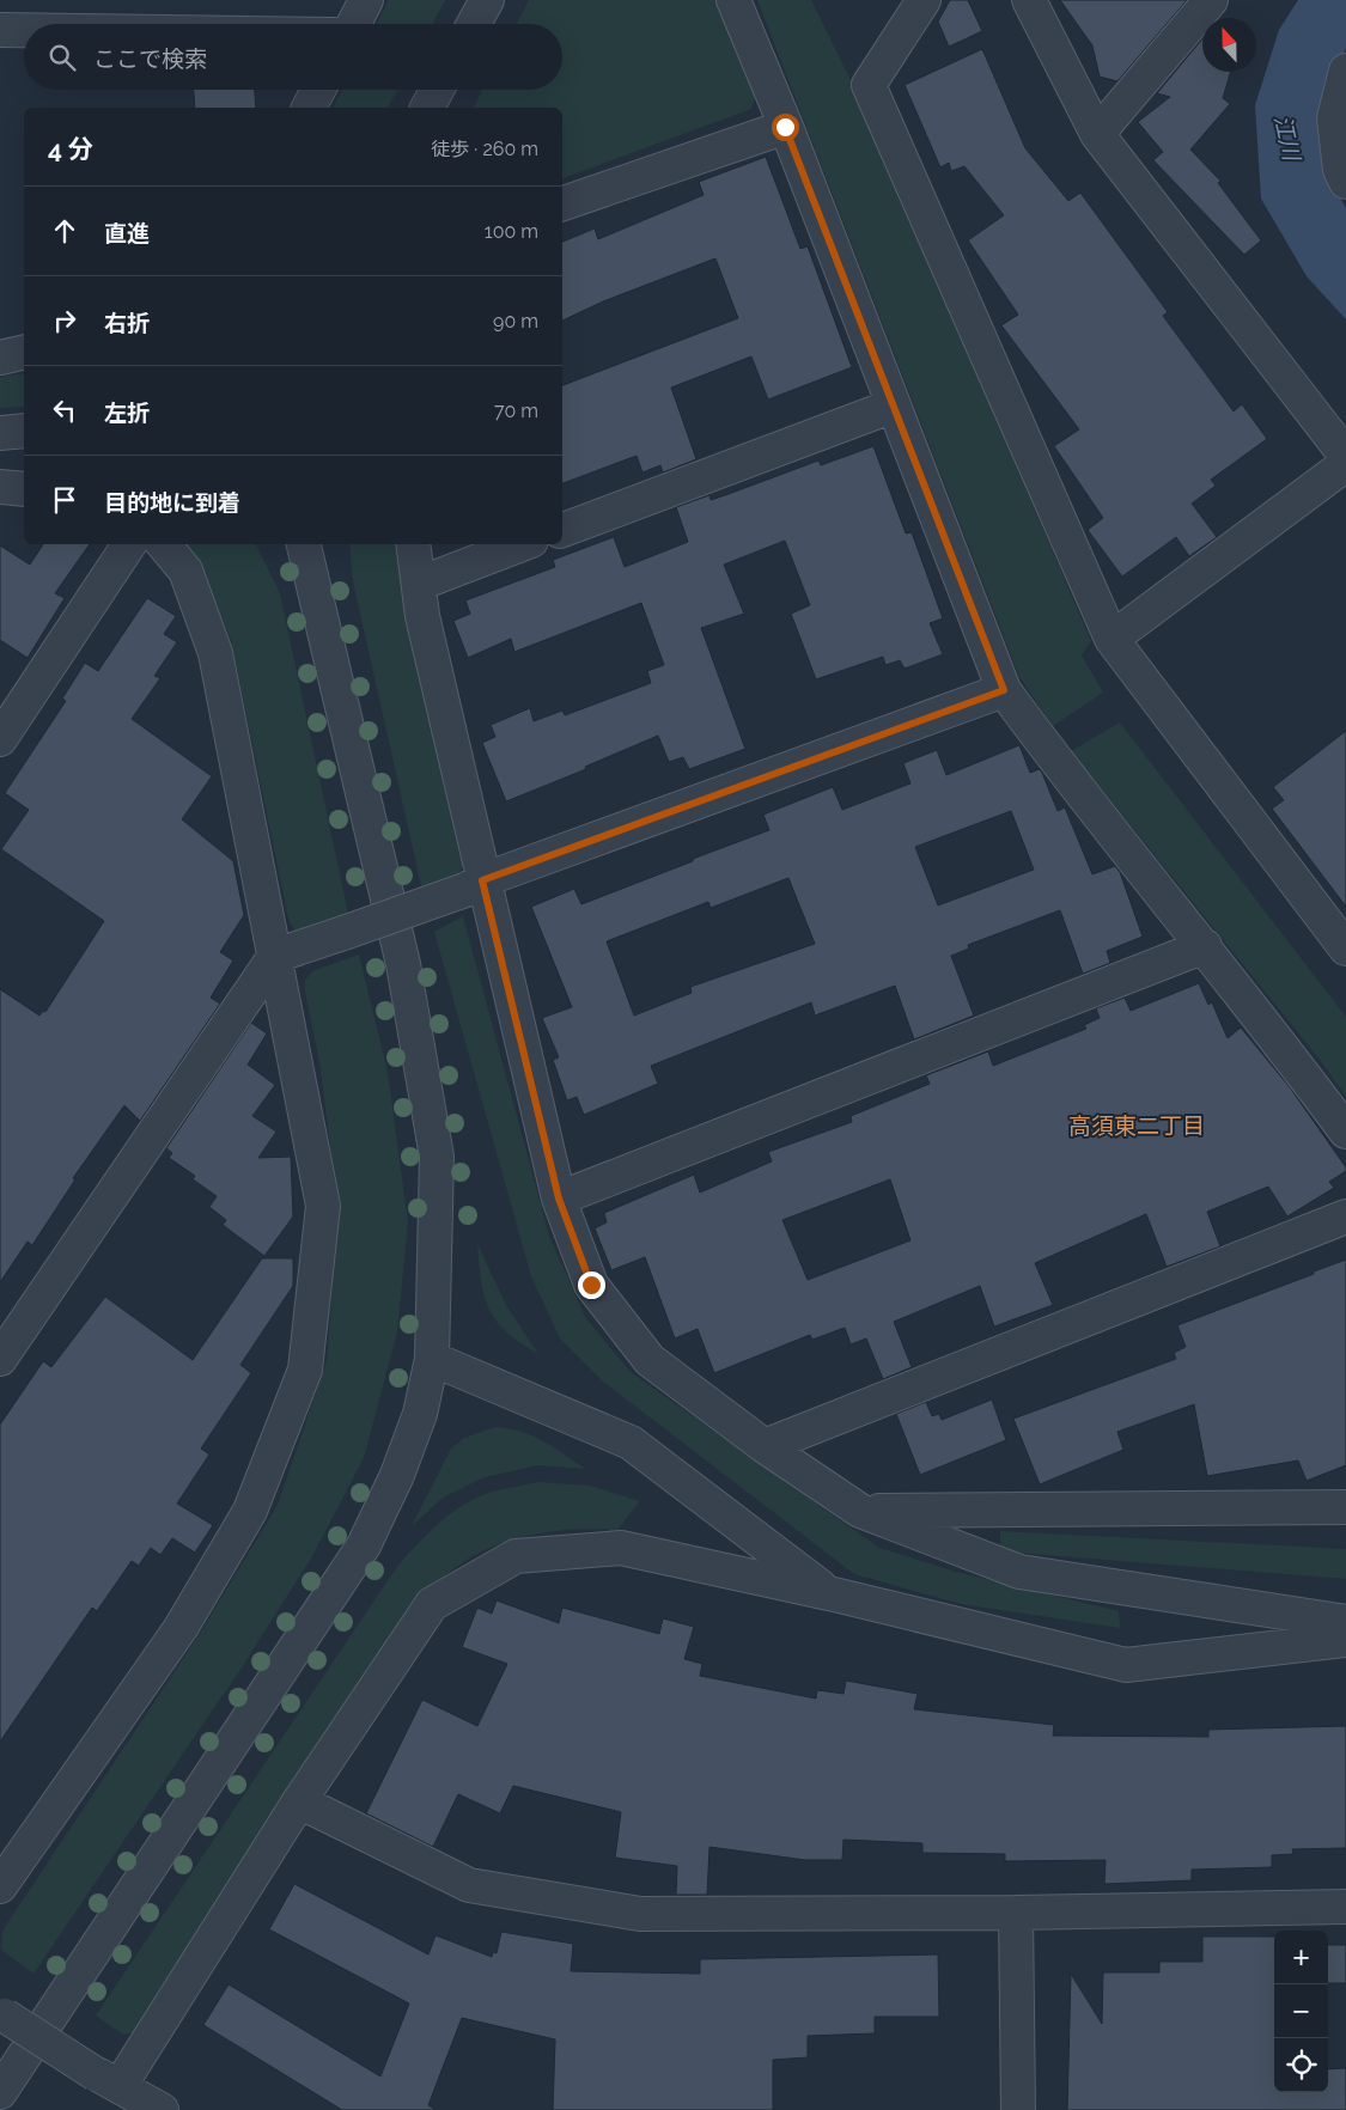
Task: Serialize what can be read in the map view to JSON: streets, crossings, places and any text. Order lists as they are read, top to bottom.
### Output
{
  "districts": ["高須東二丁目"],
  "water": ["江川"],
  "north": "top",
  "page": {
    "search": "ここで検索",
    "heading": ["4 分", "徒歩 · 260 m"],
    "list": [
      ["直進", "100 m"],
      ["右折", "90 m"],
      ["左折", "70 m"],
      "目的地に到着"
    ],
    "map_buttons": ["+", "−"]
  }
}
